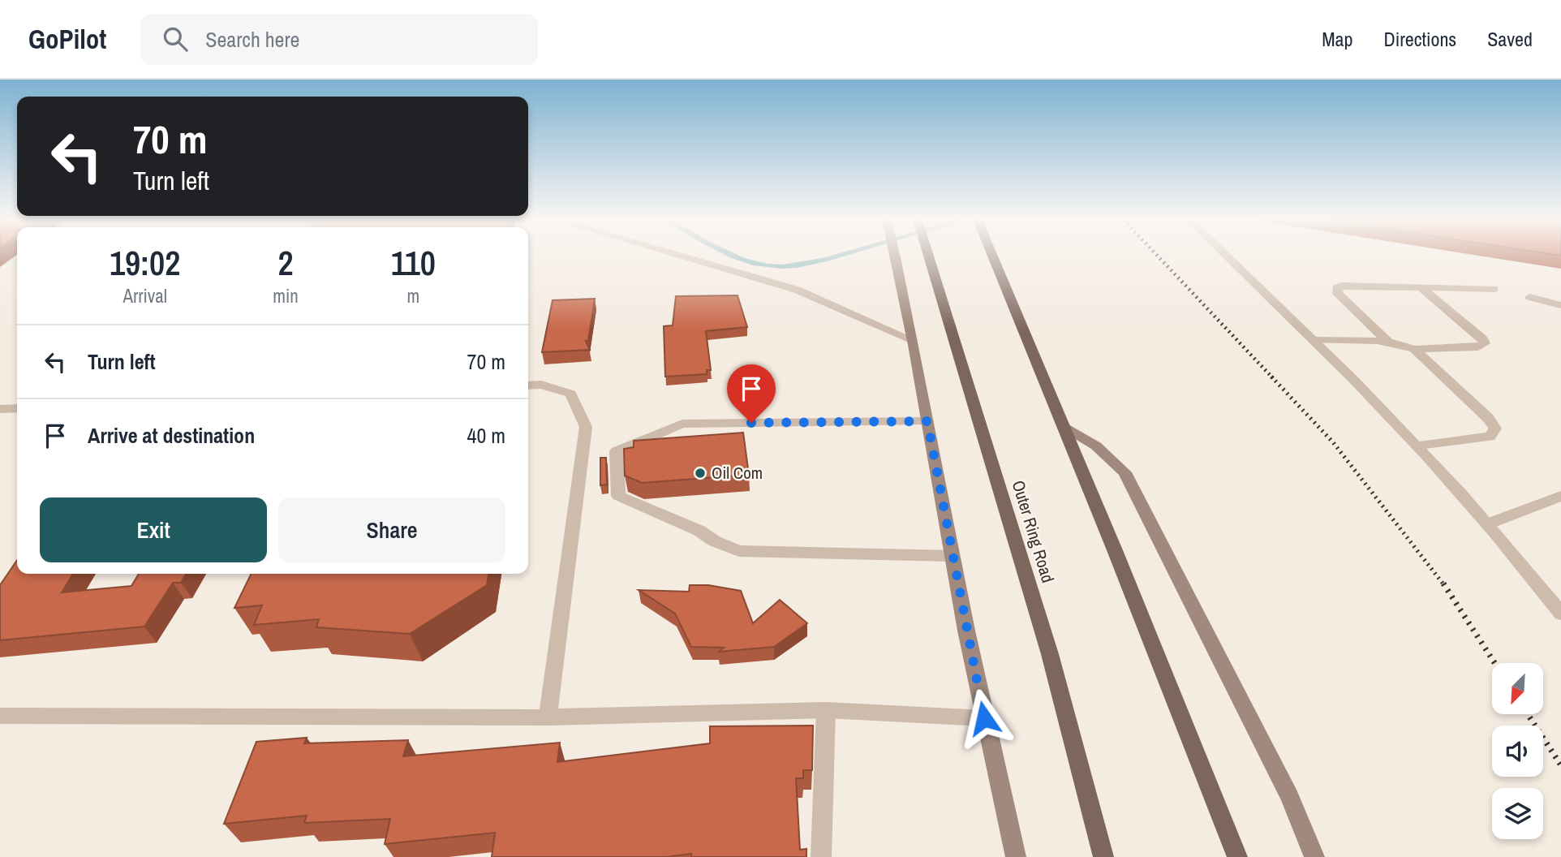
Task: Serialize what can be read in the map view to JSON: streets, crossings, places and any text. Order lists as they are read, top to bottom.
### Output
{
  "streets": {
    "main road": ["Outer Ring Road"]
  },
  "places": ["Oil Com"],
  "north": "bottom left",
  "page": {
    "header": "GoPilot",
    "search": "Search here",
    "nav": ["Map", "Directions", "Saved"],
    "turn": ["70 m", "Turn left"],
    "eta": [
      "19:02",
      "Arrival",
      "2",
      "min",
      "110",
      "m"
    ],
    "list": [
      {
        "name": "Turn left",
        "value": "70 m"
      },
      {
        "name": "Arrive at destination",
        "value": "40 m"
      }
    ],
    "buttons": ["Exit", "Share"]
  }
}
